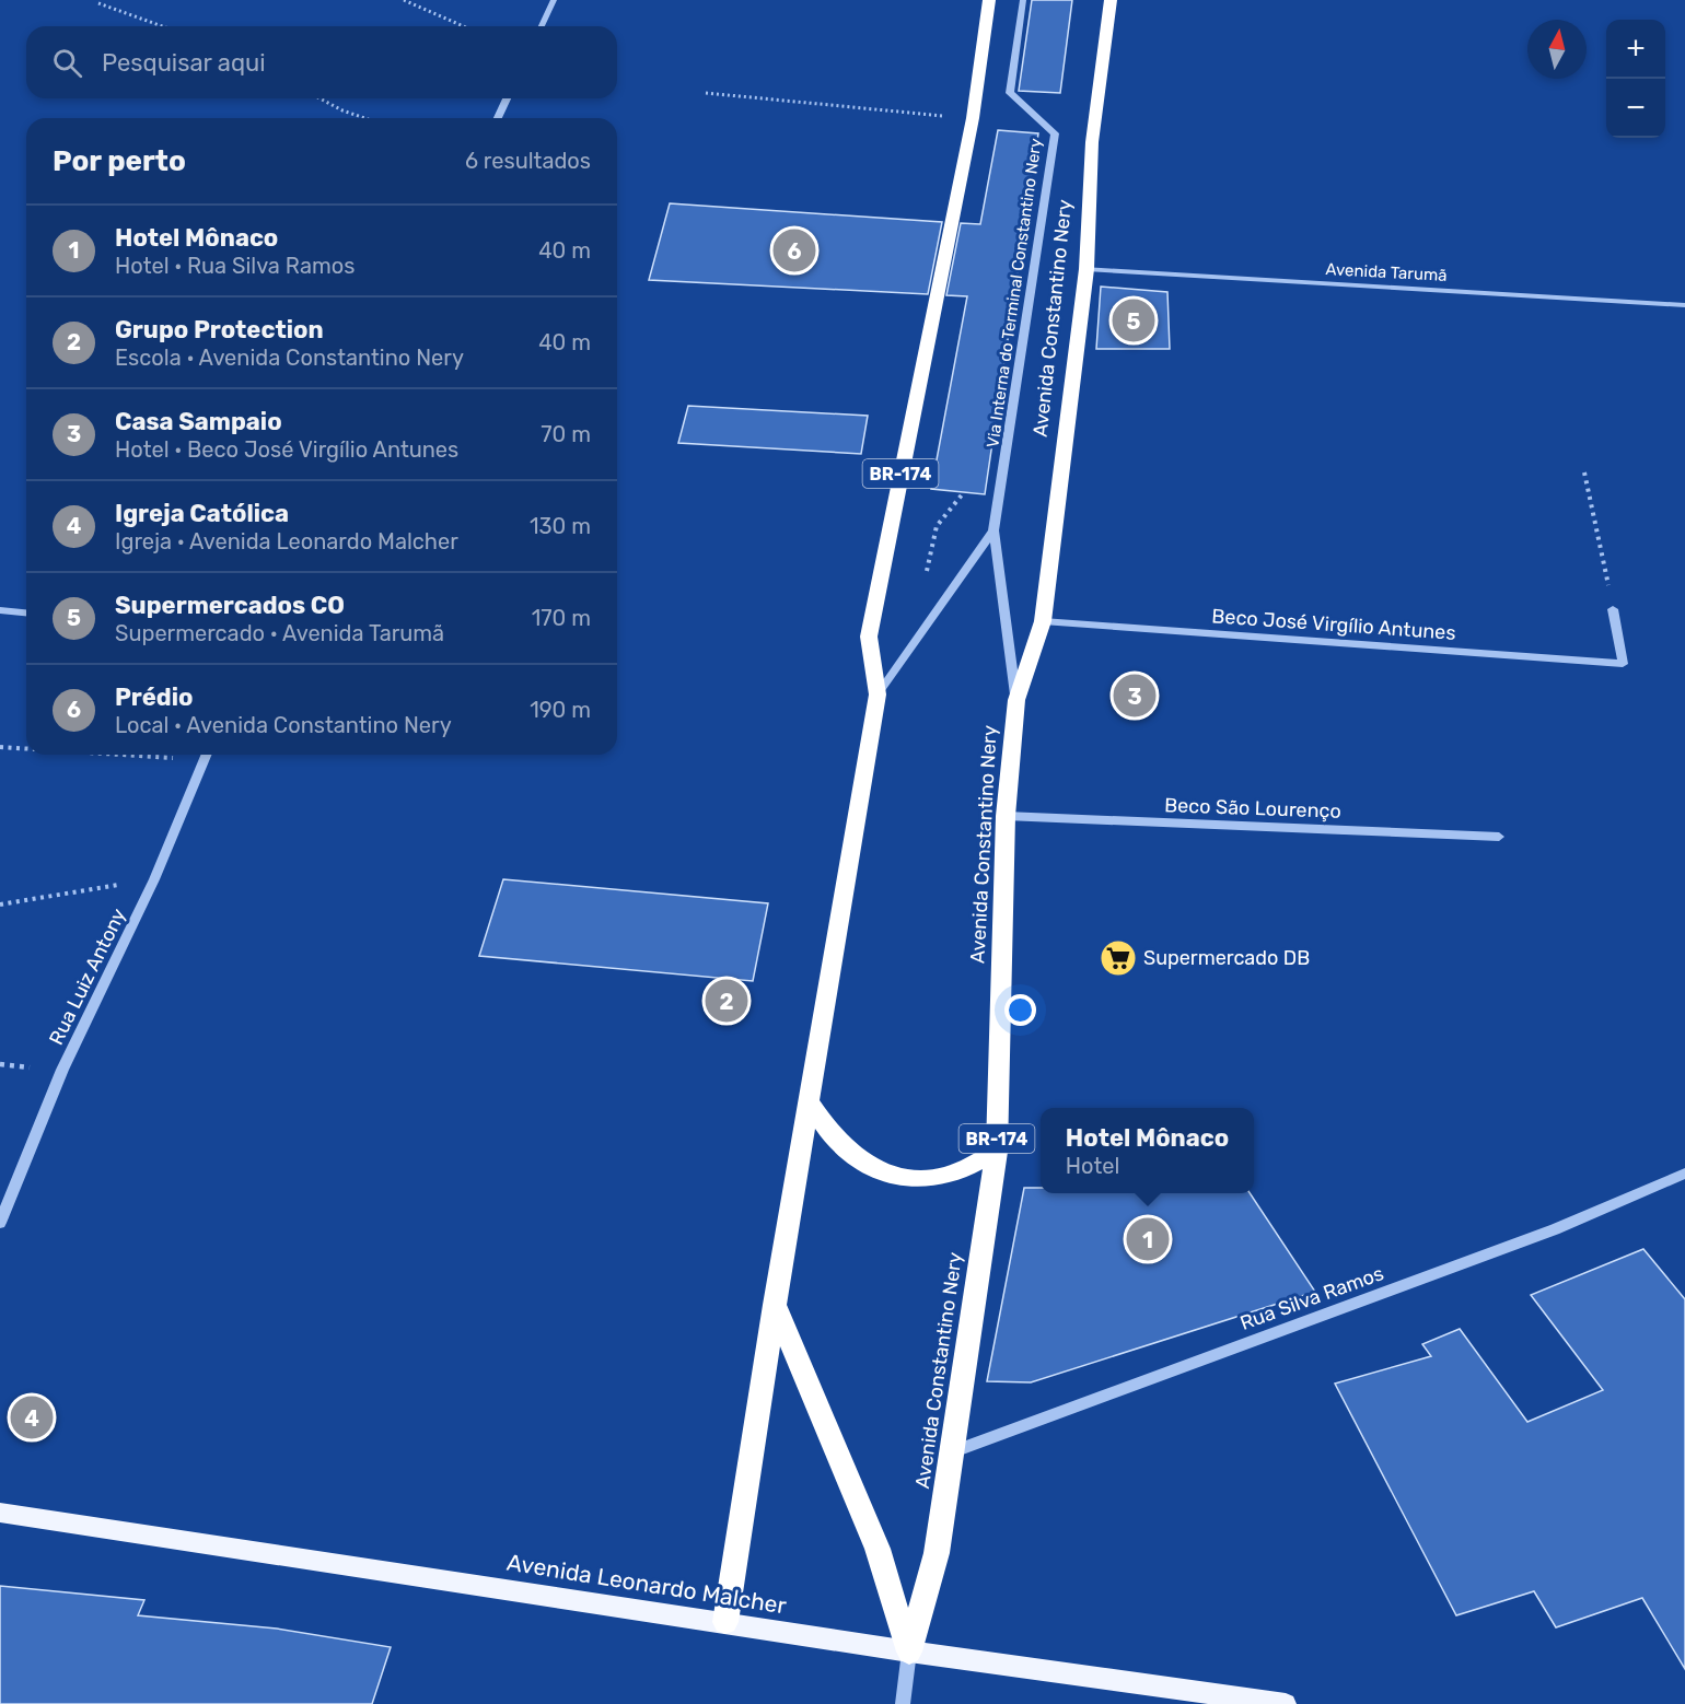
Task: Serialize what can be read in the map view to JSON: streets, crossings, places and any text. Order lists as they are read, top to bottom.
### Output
{
  "streets": {
    "highway": ["Avenida Constantino Nery", "BR-174"],
    "main road": ["Avenida Leonardo Malcher"],
    "street": [
      "Avenida Tarumã",
      "Via Interna do Terminal Constantino Nery",
      "Beco José Virgílio Antunes",
      "Beco São Lourenço",
      "Rua Luiz Antony",
      "Rua Silva Ramos"
    ]
  },
  "crossings": [
    ["Avenida Tarumã", "Avenida Constantino Nery"],
    ["Avenida Constantino Nery", "Beco José Virgílio Antunes"],
    ["Avenida Constantino Nery", "Beco São Lourenço"],
    ["Avenida Constantino Nery", "Rua Silva Ramos"],
    ["Avenida Constantino Nery", "Avenida Leonardo Malcher"],
    ["BR-174", "Avenida Leonardo Malcher"]
  ],
  "places": {
    "supermarket": ["Supermercado DB"]
  },
  "north": "top",
  "page": {
    "map_buttons": ["+", "−"],
    "search": "Pesquisar aqui",
    "heading": ["Por perto", "6 resultados"],
    "list": [
      {
        "mark": "1",
        "name": "Hotel Mônaco",
        "note": "Hotel · Rua Silva Ramos",
        "value": "40 m"
      },
      {
        "mark": "2",
        "name": "Grupo Protection",
        "note": "Escola · Avenida Constantino Nery",
        "value": "40 m"
      },
      {
        "mark": "3",
        "name": "Casa Sampaio",
        "note": "Hotel · Beco José Virgílio Antunes",
        "value": "70 m"
      },
      {
        "mark": "4",
        "name": "Igreja Católica",
        "note": "Igreja · Avenida Leonardo Malcher",
        "value": "130 m"
      },
      {
        "mark": "5",
        "name": "Supermercados CO",
        "note": "Supermercado · Avenida Tarumã",
        "value": "170 m"
      },
      {
        "mark": "6",
        "name": "Prédio",
        "note": "Local · Avenida Constantino Nery",
        "value": "190 m"
      }
    ],
    "pins": [
      "6",
      "5",
      "3",
      "2",
      "1",
      "4"
    ],
    "popup": ["Hotel Mônaco", "Hotel"]
  }
}
